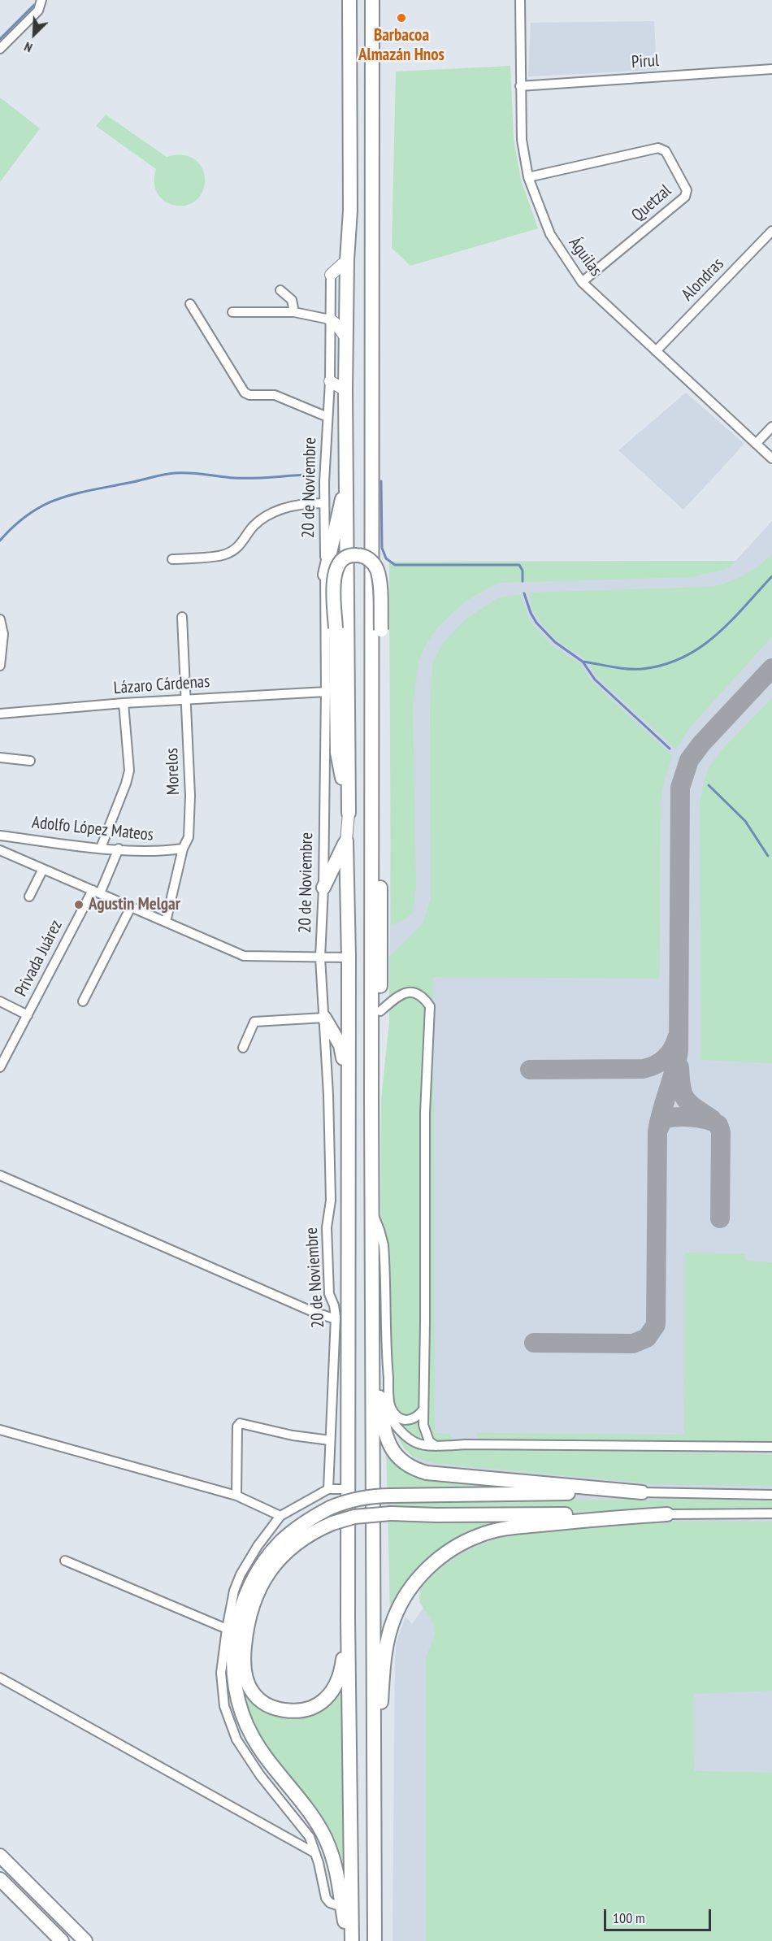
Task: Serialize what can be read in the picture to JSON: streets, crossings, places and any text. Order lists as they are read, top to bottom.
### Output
{
  "streets": {
    "street": [
      "Pirul",
      "Quetzal",
      "Águilas",
      "Alondras",
      "20 de Noviembre",
      "Lázaro Cárdenas",
      "Morelos",
      "Adolfo López Mateos",
      "Privada Juárez"
    ]
  },
  "crossings": [
    ["Pirul", "Águilas"],
    ["Quetzal", "Águilas"],
    ["Águilas", "Alondras"],
    ["20 de Noviembre", "Lázaro Cárdenas"],
    ["Lázaro Cárdenas", "Morelos"],
    ["Morelos", "Adolfo López Mateos"],
    ["Adolfo López Mateos", "Privada Juárez"]
  ],
  "places": ["Barbacoa Almazán Hnos", "Agustin Melgar"],
  "scale_bar": "100 m",
  "north": "bottom left"
}
